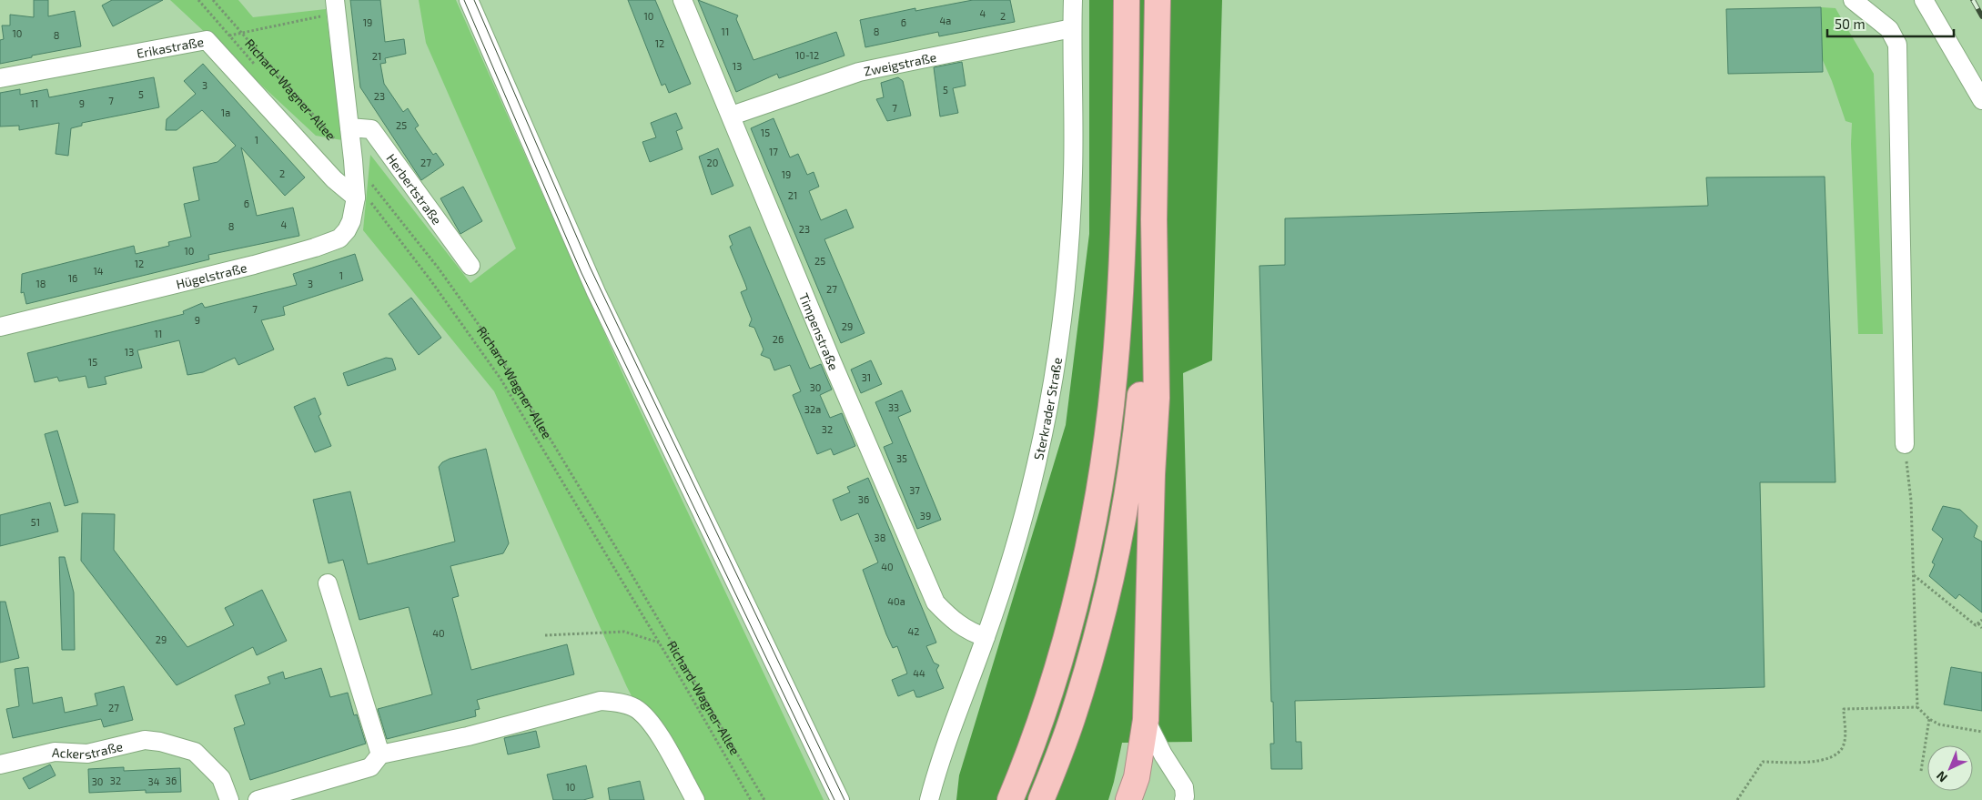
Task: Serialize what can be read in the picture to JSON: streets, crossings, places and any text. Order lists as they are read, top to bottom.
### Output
{
  "streets": {
    "street": [
      "Erikastraße",
      "Zweigstraße",
      "Herbertstraße",
      "Hügelstraße",
      "Timpenstraße",
      "Sterkrader Straße",
      "Ackerstraße"
    ],
    "path": ["Richard-Wagner-Allee"]
  },
  "crossings": [
    ["Erikastraße", "Hügelstraße"],
    ["Zweigstraße", "Timpenstraße"],
    ["Zweigstraße", "Sterkrader Straße"],
    ["Richard-Wagner-Allee", "Hügelstraße"],
    ["Timpenstraße", "Sterkrader Straße"]
  ],
  "house_numbers": [
    "4",
    "10",
    "2",
    "4a",
    "19",
    "6",
    "11",
    "8",
    "10",
    "8",
    "12",
    "10-12",
    "21",
    "13",
    "3",
    "5",
    "5",
    "23",
    "7",
    "11",
    "9",
    "7",
    "1a",
    "25",
    "15",
    "1",
    "17",
    "27",
    "20",
    "2",
    "19",
    "21",
    "6",
    "4",
    "8",
    "23",
    "10",
    "25",
    "12",
    "14",
    "1",
    "16",
    "18",
    "3",
    "27",
    "7",
    "9",
    "29",
    "11",
    "26",
    "13",
    "15",
    "31",
    "30",
    "33",
    "32a",
    "32",
    "35",
    "37",
    "36",
    "39",
    "51",
    "38",
    "40",
    "40a",
    "42",
    "40",
    "29",
    "44",
    "27",
    "32",
    "36",
    "30",
    "34",
    "10"
  ],
  "scale_bar": "50 m",
  "north": "bottom left"
}
